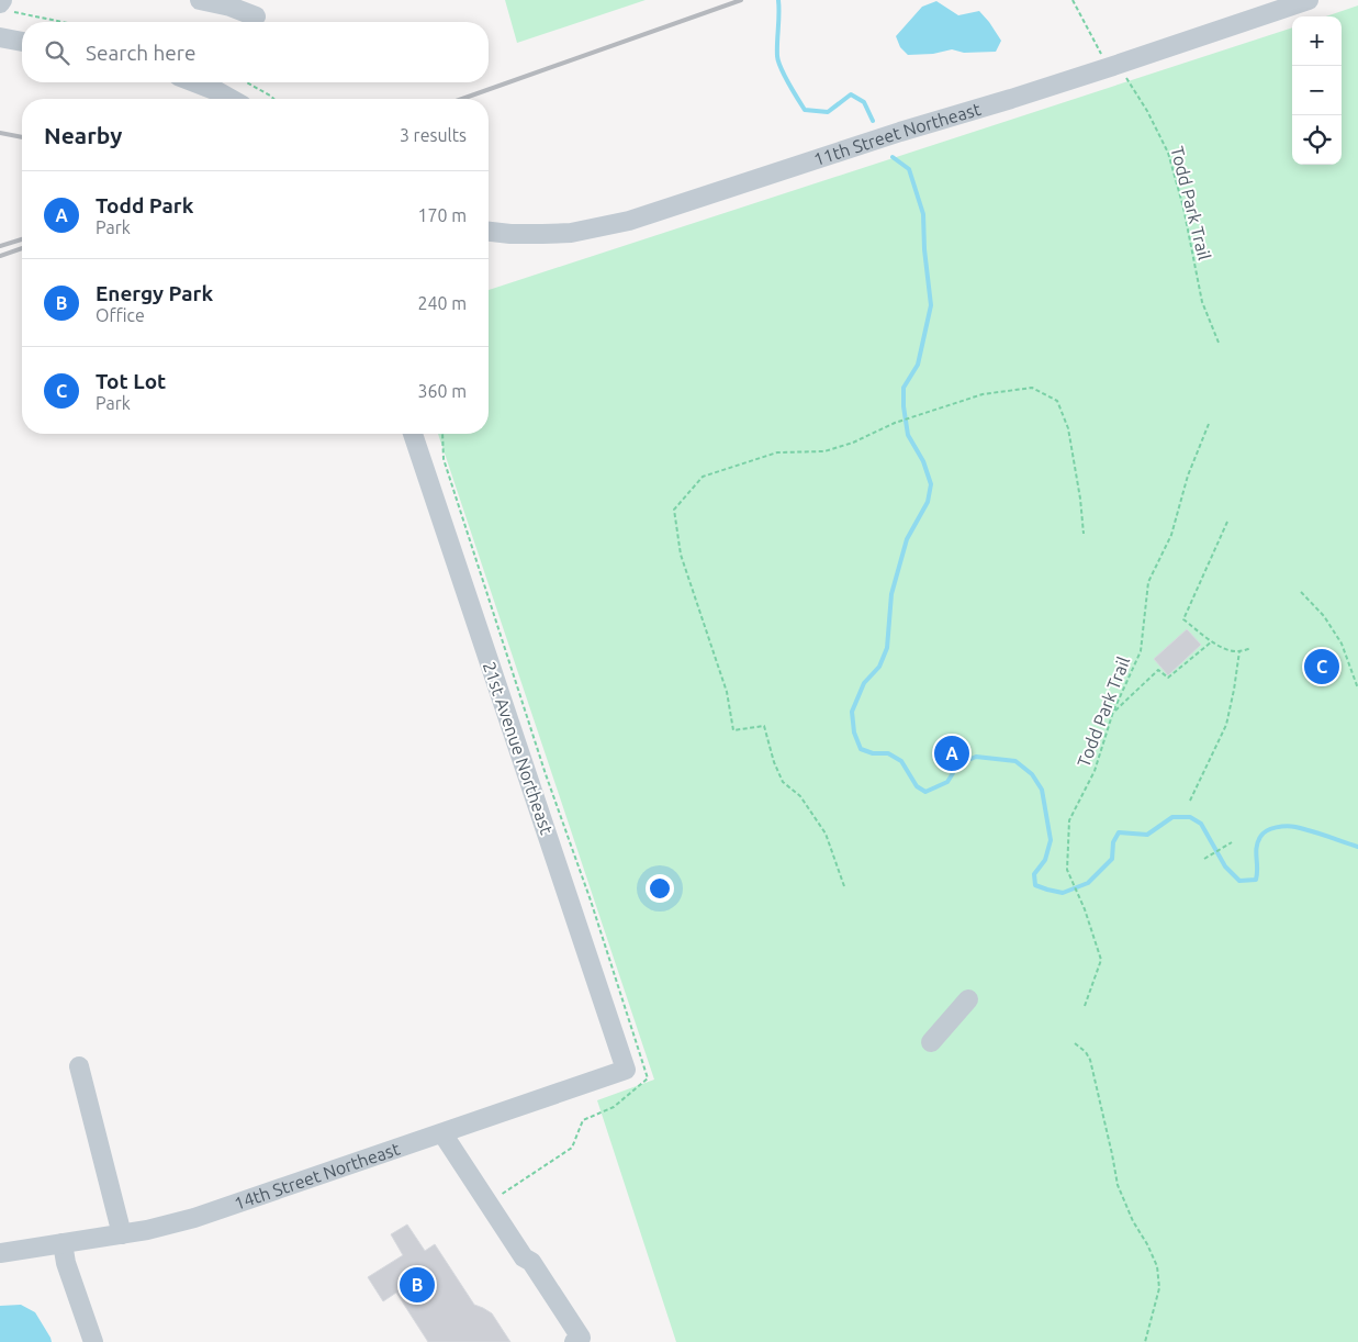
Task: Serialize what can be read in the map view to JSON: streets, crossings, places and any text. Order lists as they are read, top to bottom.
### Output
{
  "streets": {
    "street": ["11th Street Northeast", "21st Avenue Northeast", "14th Street Northeast"],
    "path": ["Todd Park Trail"]
  },
  "crossings": [
    ["21st Avenue Northeast", "14th Street Northeast"]
  ],
  "page": {
    "map_buttons": ["+", "−"],
    "search": "Search here",
    "heading": ["Nearby", "3 results"],
    "list": [
      {
        "mark": "A",
        "name": "Todd Park",
        "note": "Park",
        "value": "170 m"
      },
      {
        "mark": "B",
        "name": "Energy Park",
        "note": "Office",
        "value": "240 m"
      },
      {
        "mark": "C",
        "name": "Tot Lot",
        "note": "Park",
        "value": "360 m"
      }
    ],
    "pins": ["C", "A", "B"]
  }
}
